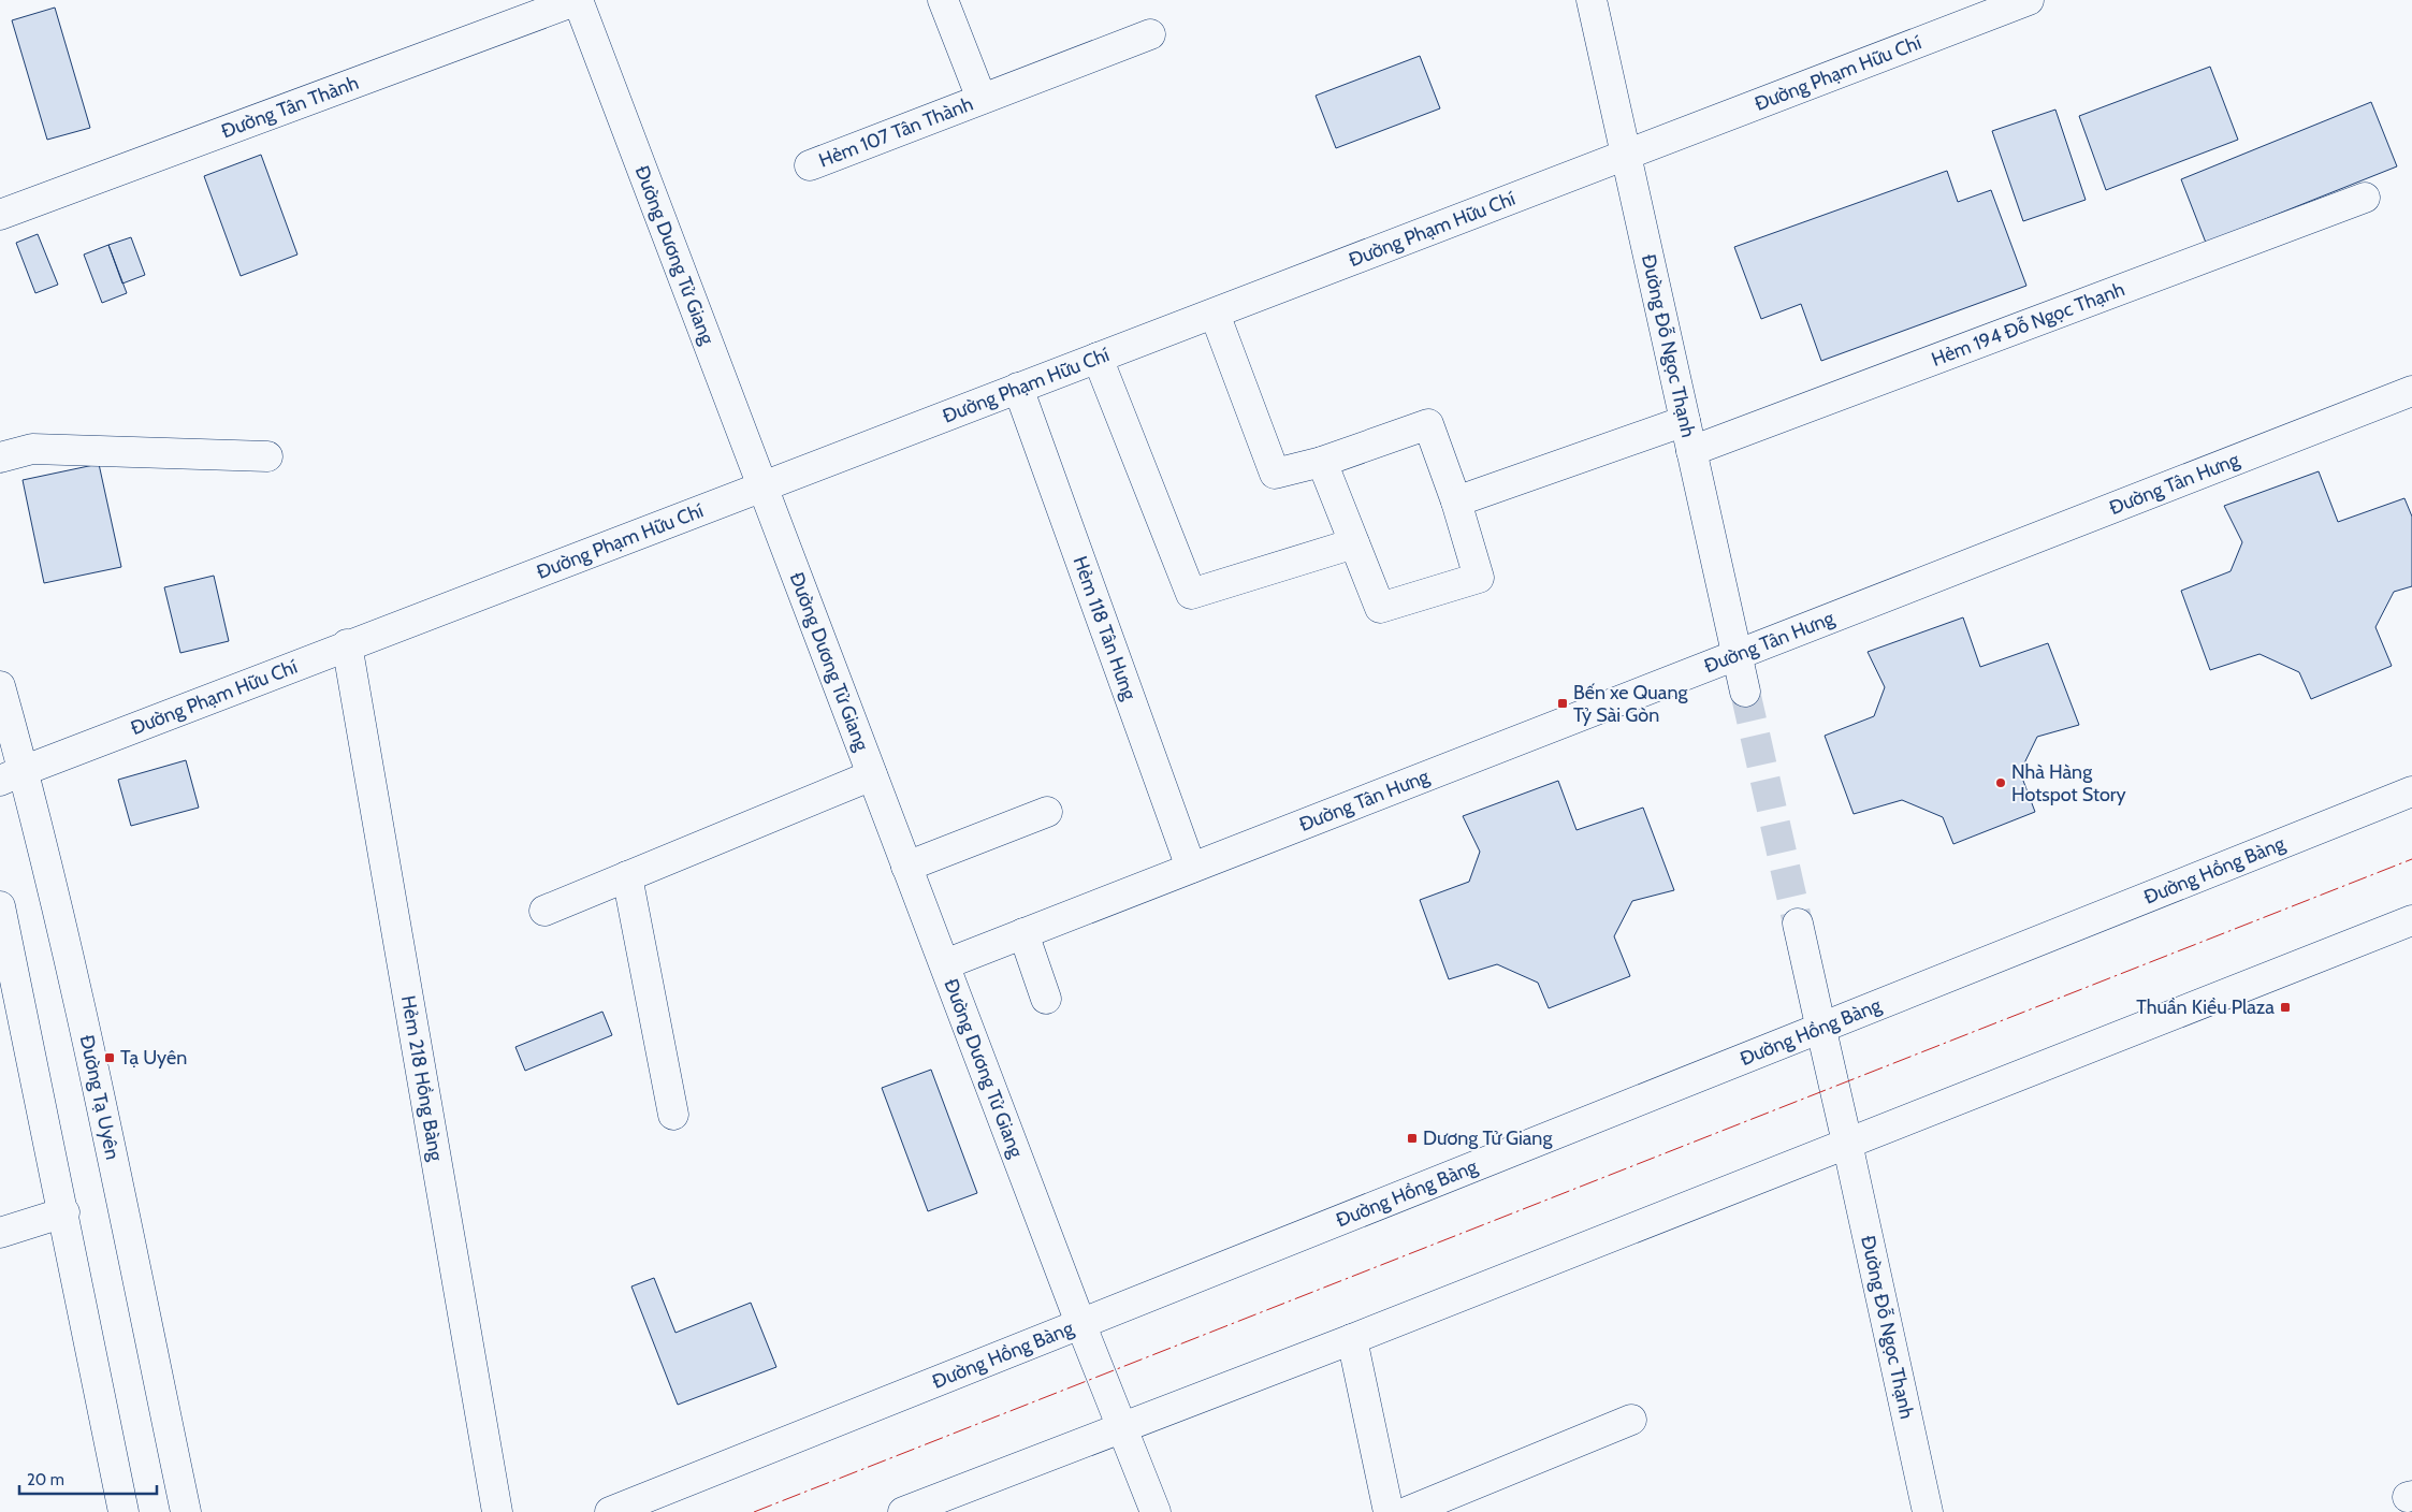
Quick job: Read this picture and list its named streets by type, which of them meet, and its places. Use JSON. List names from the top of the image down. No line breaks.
{"streets":{"street":["Đường Phạm Hữu Chí","Đường Tân Thành","Hẻm 107 Tân Thành","Đường Dương Tử Giang","Hẻm 194 Đỗ Ngọc Thạnh","Đường Đỗ Ngọc Thạnh","Đường Tân Hưng","Hẻm 118 Tân Hưng","Đường Hồng Bàng","Hẻm 218 Hồng Bàng","Đường Tạ Uyên"]},"crossings":[["Đường Phạm Hữu Chí","Đường Dương Tử Giang"],["Đường Phạm Hữu Chí","Đường Đỗ Ngọc Thạnh"],["Đường Phạm Hữu Chí","Hẻm 118 Tân Hưng"],["Đường Phạm Hữu Chí","Hẻm 218 Hồng Bàng"],["Đường Phạm Hữu Chí","Đường Tạ Uyên"],["Đường Tân Thành","Đường Dương Tử Giang"],["Đường Dương Tử Giang","Đường Tân Hưng"],["Đường Dương Tử Giang","Đường Hồng Bàng"],["Hẻm 194 Đỗ Ngọc Thạnh","Đường Đỗ Ngọc Thạnh"],["Đường Đỗ Ngọc Thạnh","Đường Tân Hưng"],["Đường Đỗ Ngọc Thạnh","Đường Hồng Bàng"],["Đường Tân Hưng","Hẻm 118 Tân Hưng"]],"places":{"transit":["Bến xe Quang Tỷ Sài Gòn","Thuần Kiều Plaza","Tạ Uyên","Dương Tử Giang"],"other":["Nhà Hàng Hotspot Story"]},"scale_bar":"20 m"}
